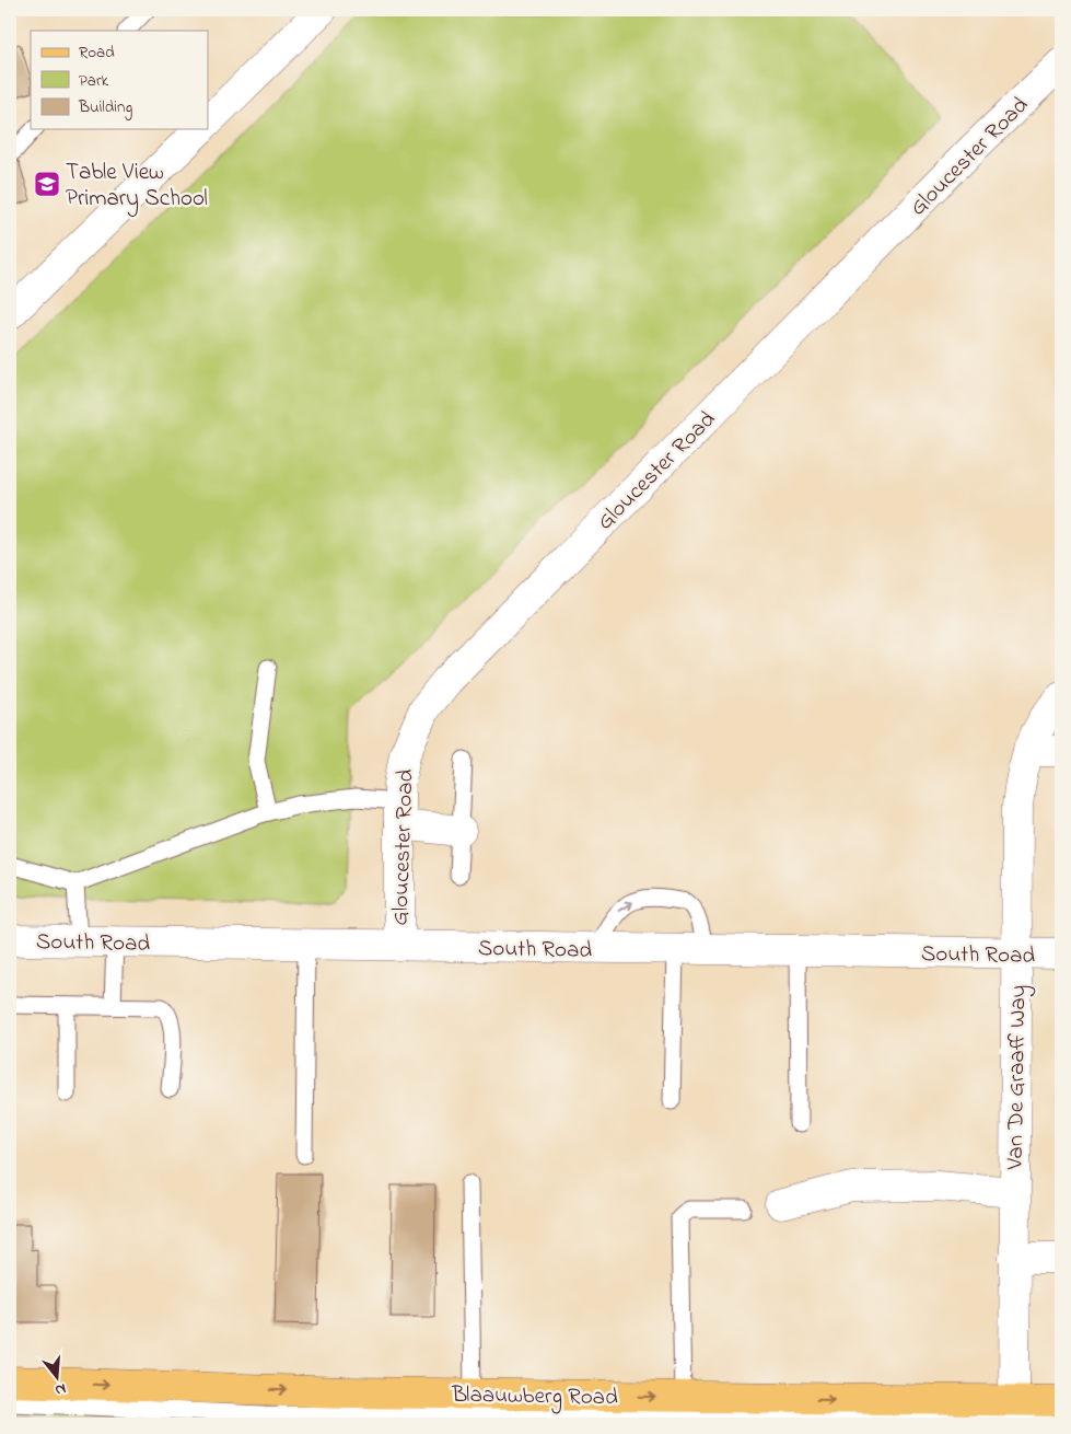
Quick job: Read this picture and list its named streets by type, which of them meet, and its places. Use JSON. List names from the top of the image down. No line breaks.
{"streets":{"main road":["Blaauwberg Road"],"street":["Gloucester Road","South Road","Van De Graaff Way"]},"crossings":[["Gloucester Road","South Road"],["South Road","Van De Graaff Way"],["Van De Graaff Way","Blaauwberg Road"]],"one_way":["Blaauwberg Road"],"places":{"school or university":["Table View Primary School"]},"legend":["Road","Park","Building"],"north":"bottom"}
